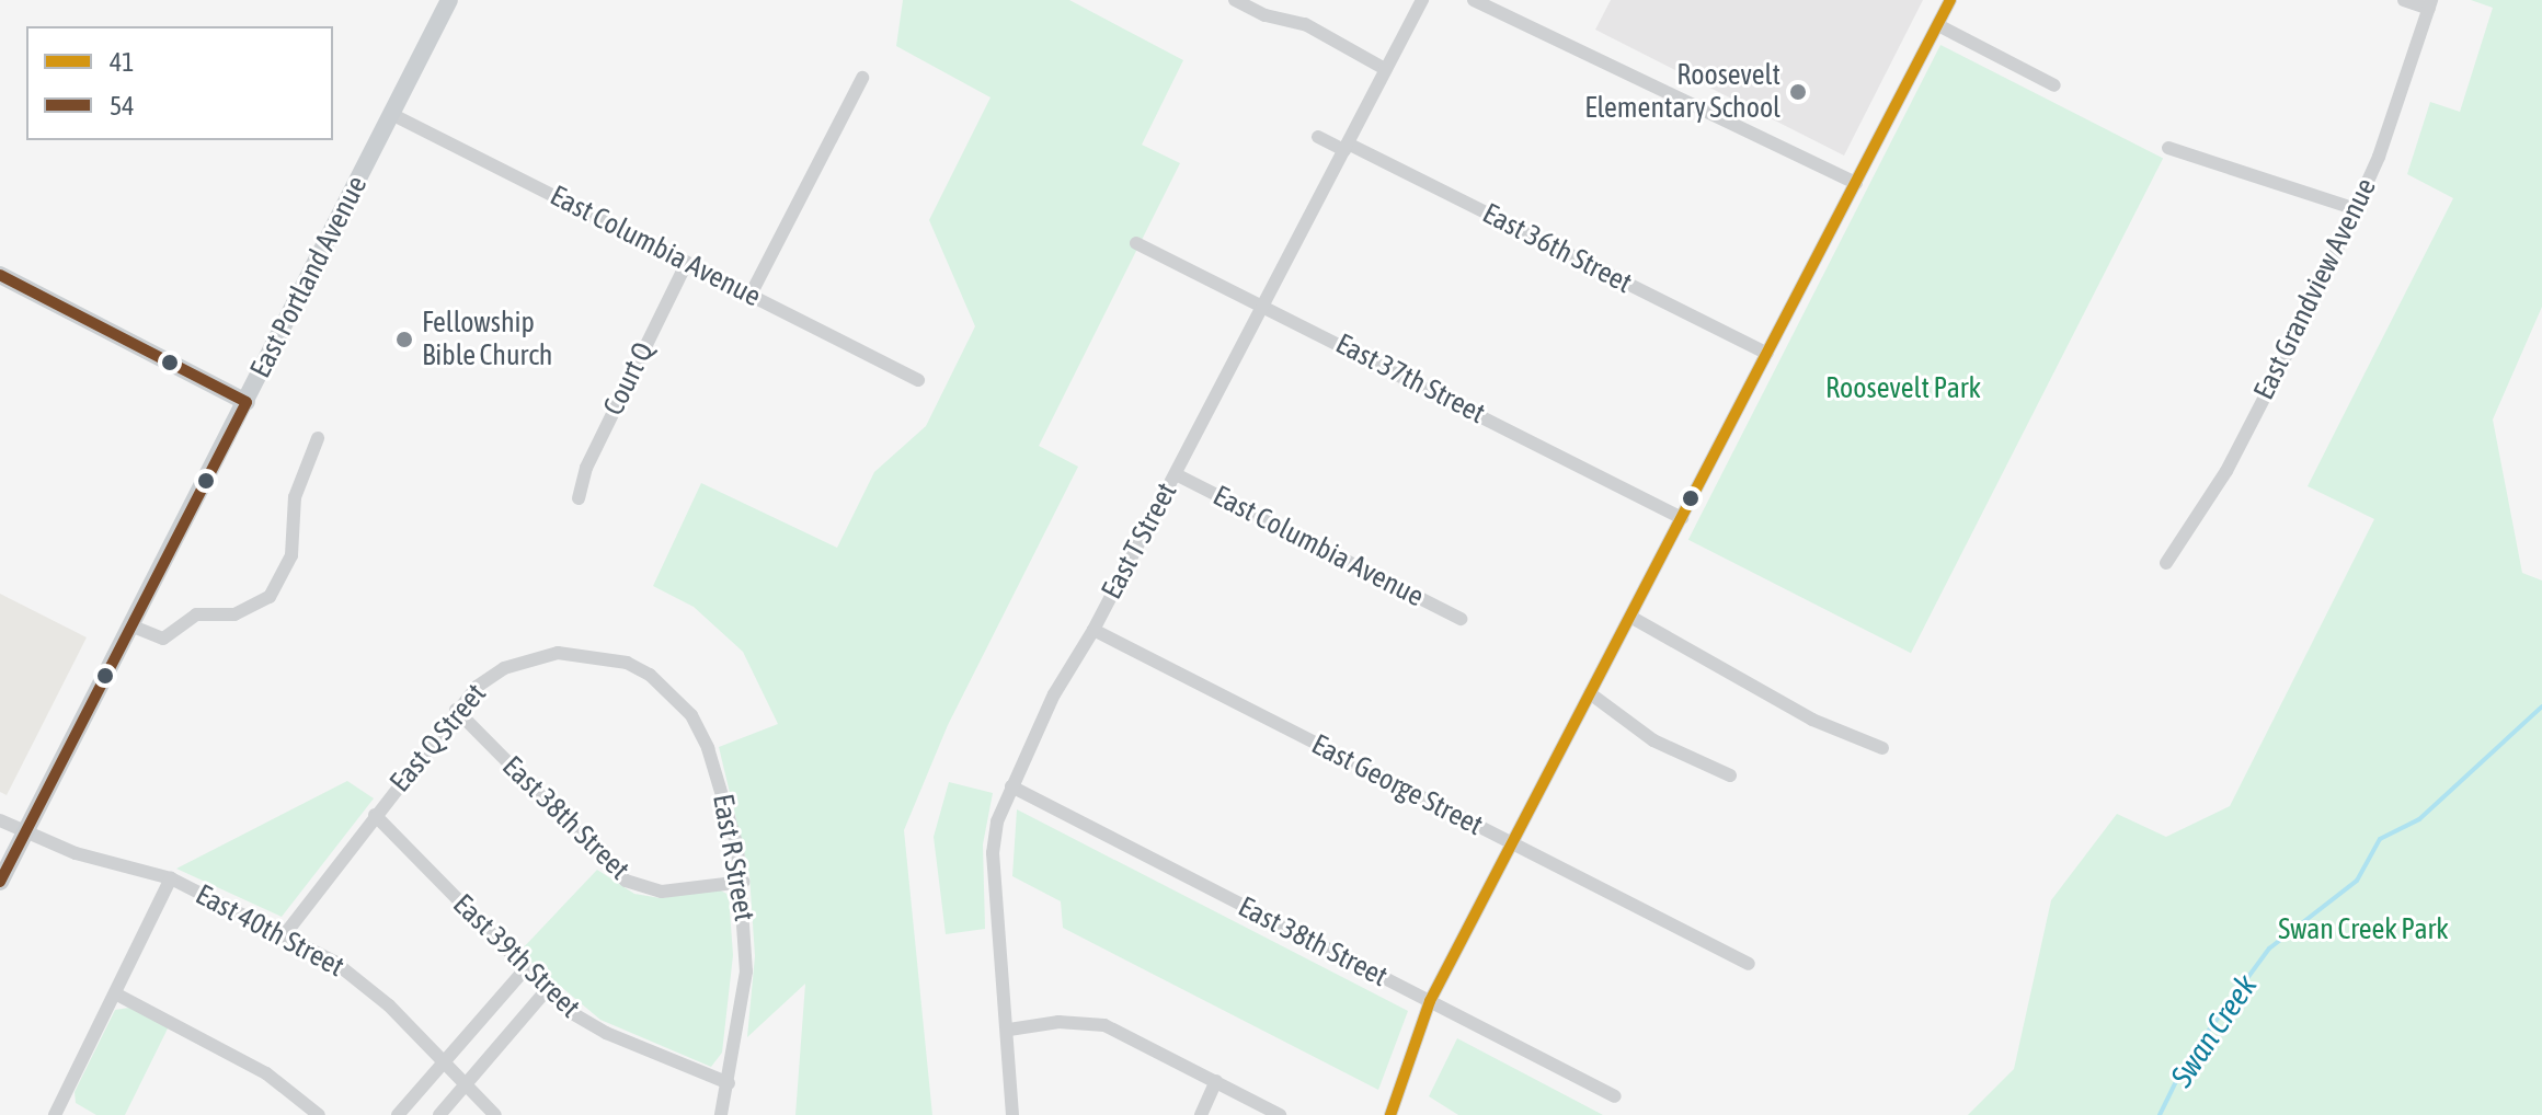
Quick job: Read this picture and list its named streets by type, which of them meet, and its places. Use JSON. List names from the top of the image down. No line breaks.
{"streets":{"main road":["East Portland Avenue"],"street":["East Columbia Avenue","East 36th Street","East Grandview Avenue","Court Q","East 37th Street","East T Street","East Q Street","East George Street","East 38th Street","East R Street","East 40th Street","East 39th Street"]},"crossings":[["East Columbia Avenue","East Portland Avenue"],["East Columbia Avenue","Court Q"],["East Columbia Avenue","East T Street"],["East 36th Street","East T Street"],["East Portland Avenue","East 40th Street"],["East 37th Street","East T Street"],["East T Street","East George Street"],["East T Street","East 38th Street"],["East Q Street","East 38th Street"],["East Q Street","East R Street"],["East Q Street","East 40th Street"],["East Q Street","East 39th Street"],["East 38th Street","East R Street"],["East R Street","East 39th Street"]],"water":["Swan Creek"],"parks":["Roosevelt Park","Swan Creek Park"],"places":["Roosevelt Elementary School","Fellowship Bible Church"],"lines":["transit line 41","transit line 54"],"legend":["41","54"]}
